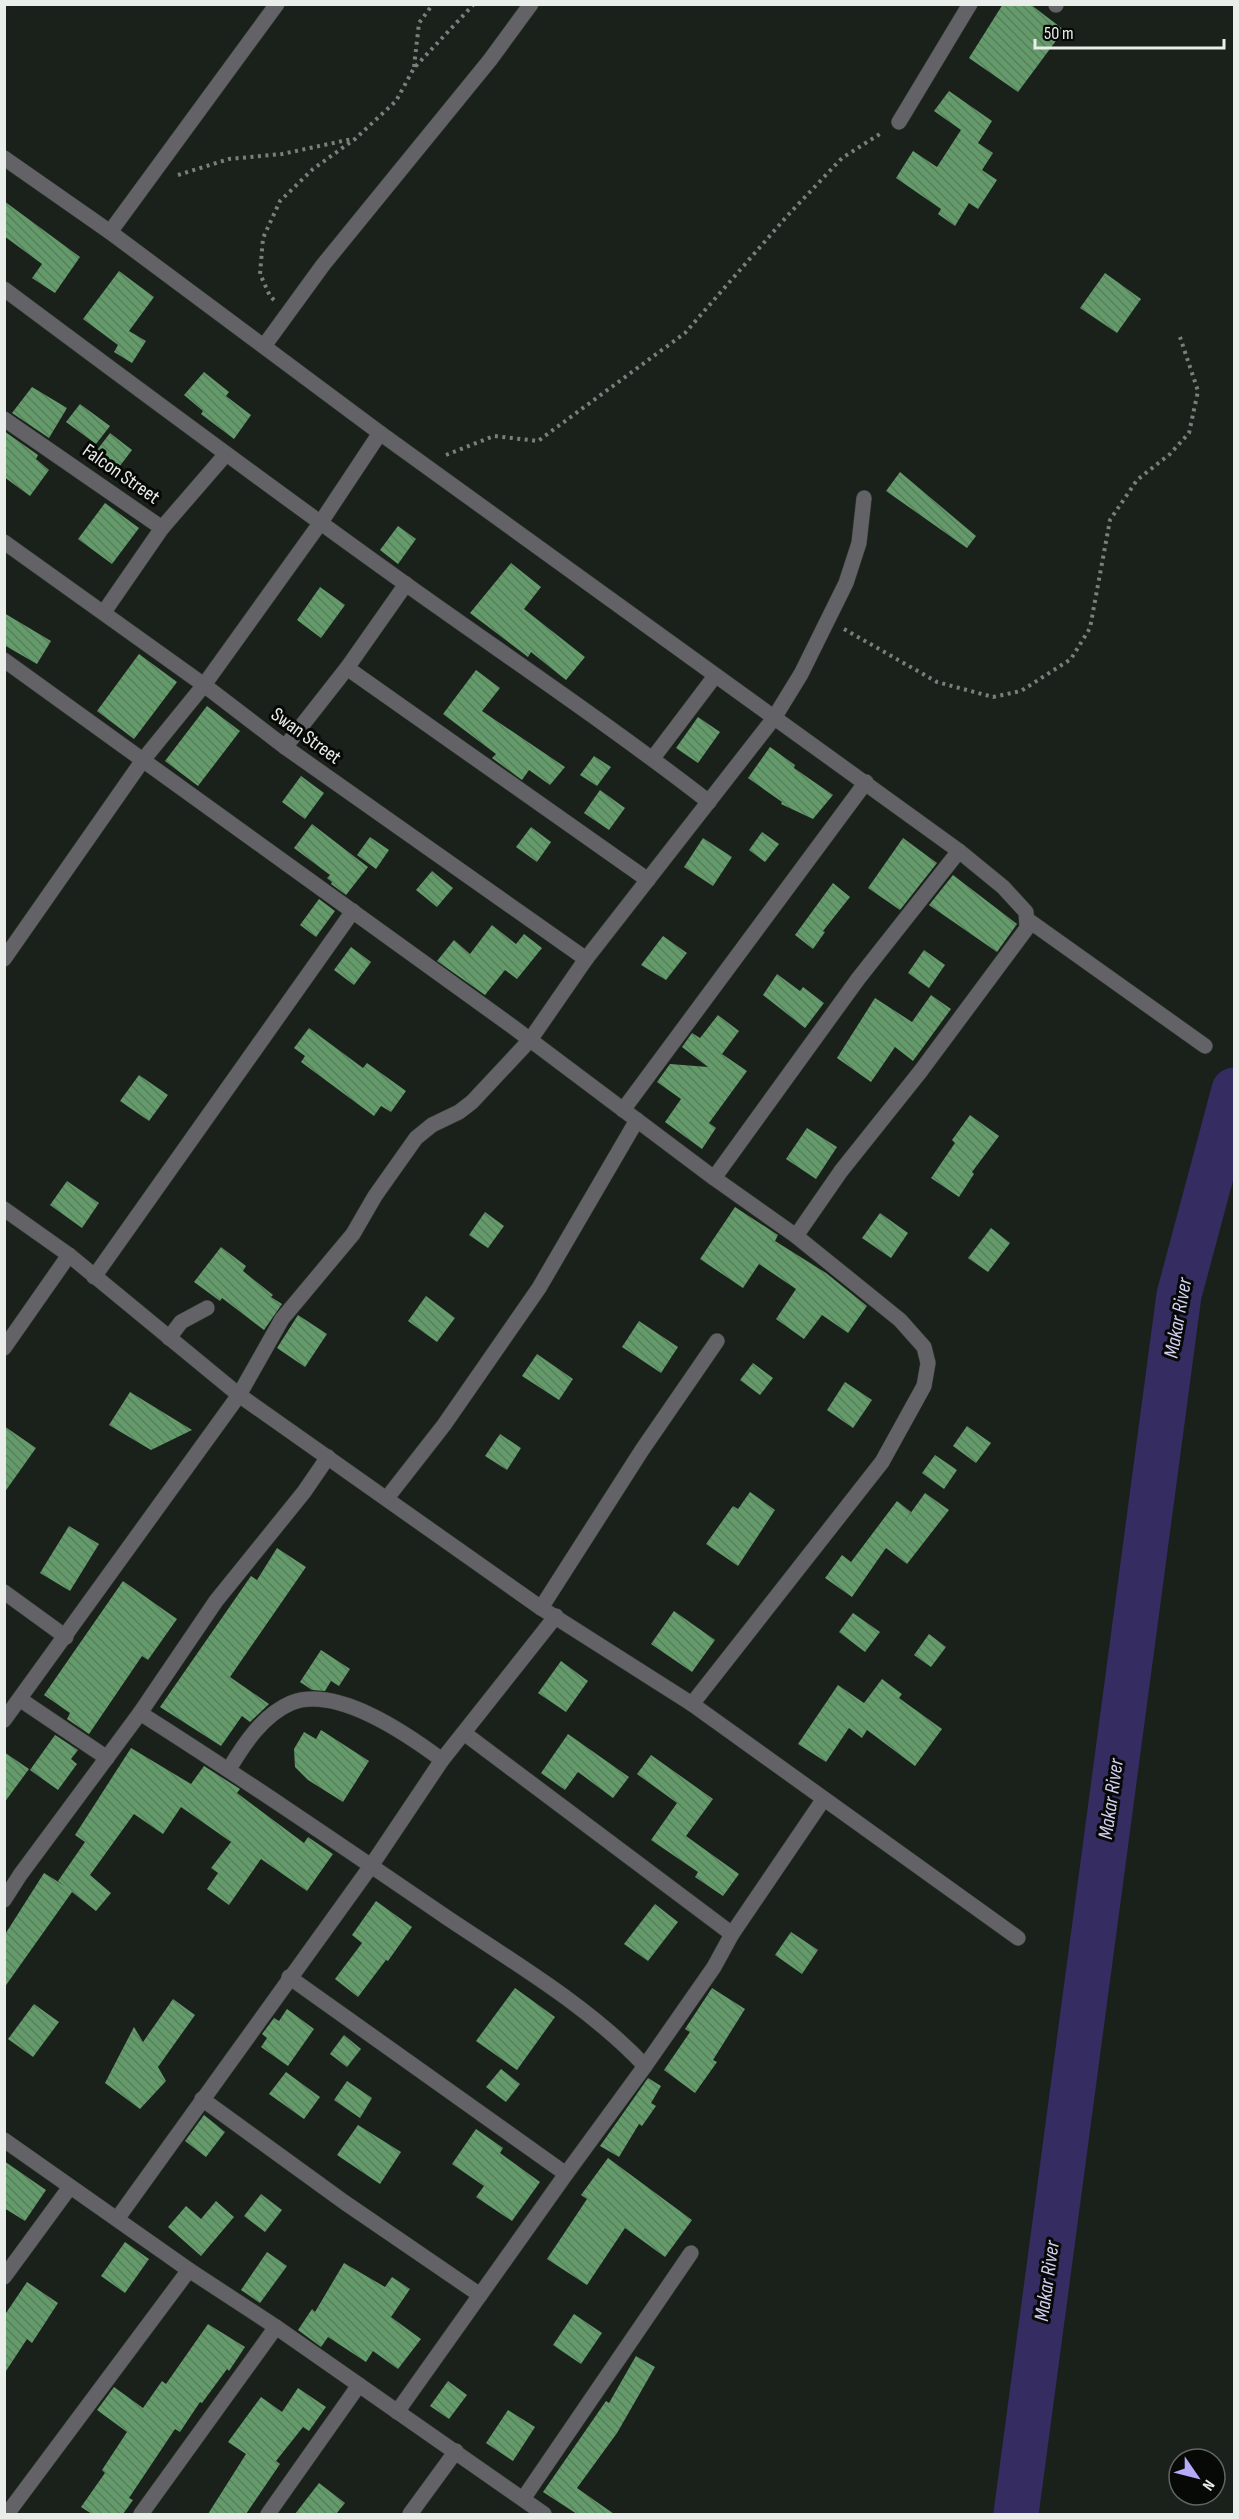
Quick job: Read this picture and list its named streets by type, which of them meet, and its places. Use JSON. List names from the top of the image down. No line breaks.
{"streets":{"street":["Falcon Street","Swan Street"]},"water":["Makar River"],"scale_bar":"50 m","north":"bottom right"}
